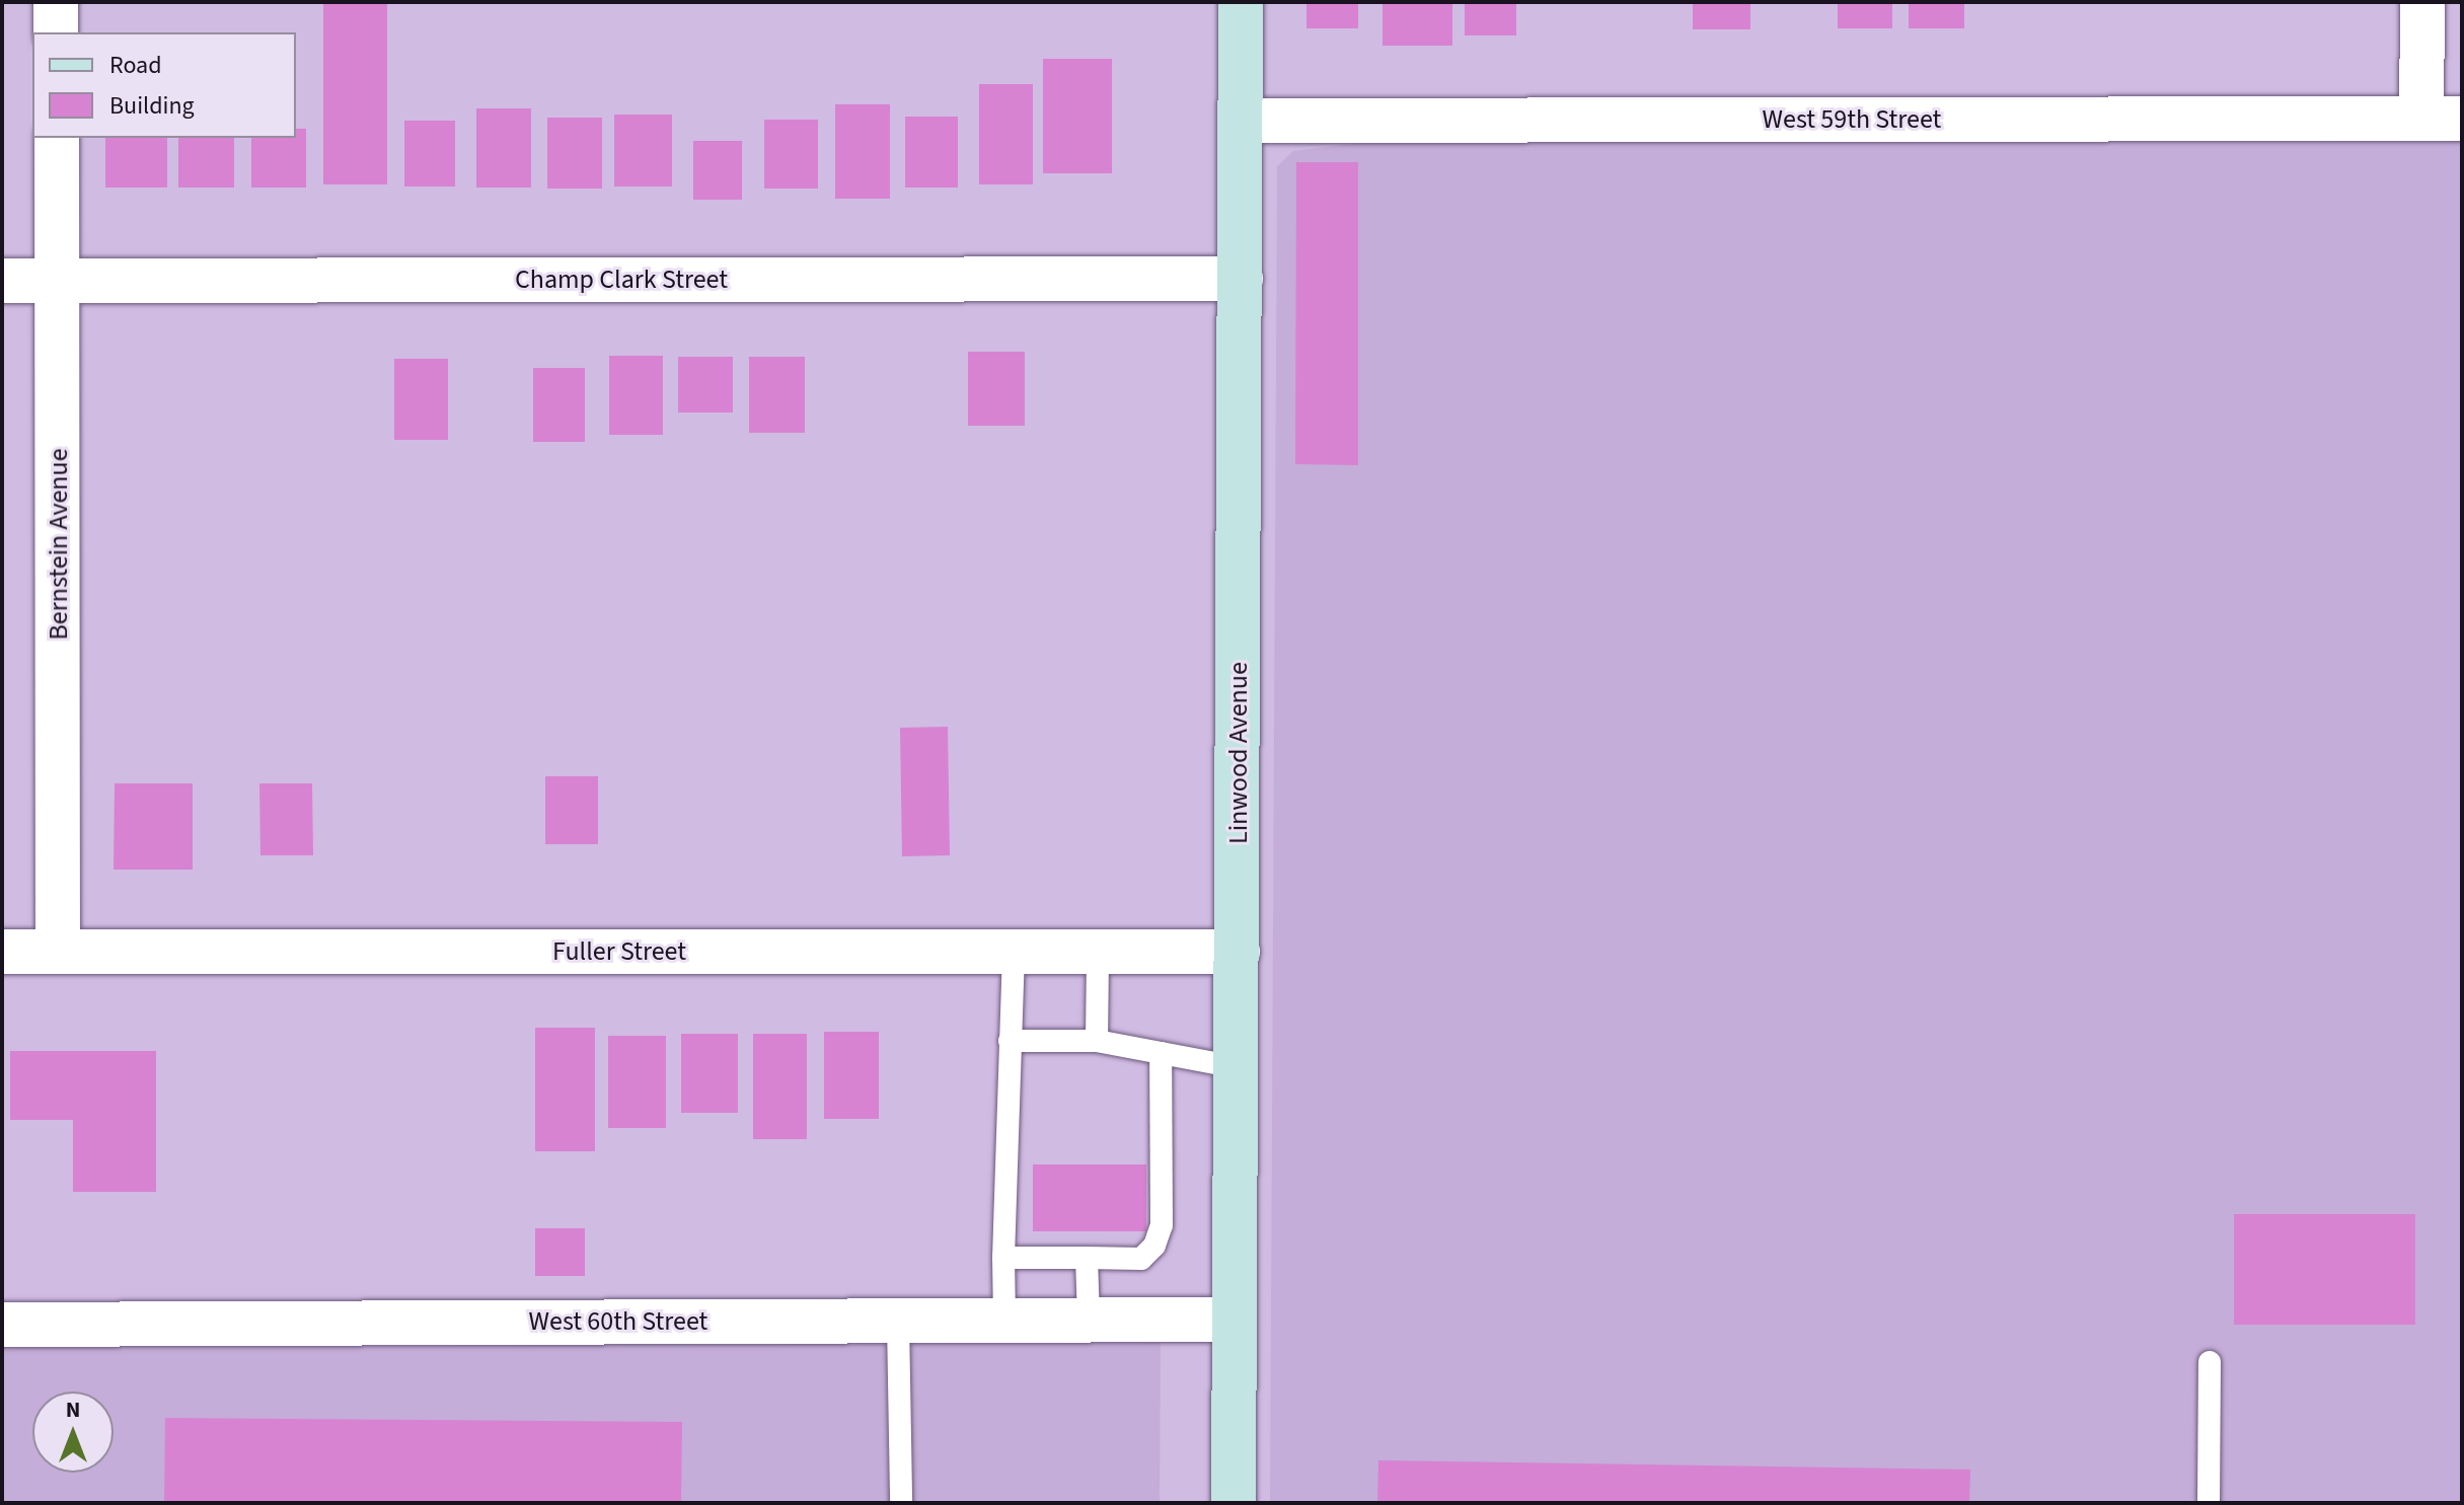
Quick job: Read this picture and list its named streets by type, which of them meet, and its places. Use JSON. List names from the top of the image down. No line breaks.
{"streets":{"main road":["Linwood Avenue"],"street":["West 59th Street","Champ Clark Street","Bernstein Avenue","Fuller Street","West 60th Street"]},"crossings":[["West 59th Street","Linwood Avenue"],["Champ Clark Street","Bernstein Avenue"],["Champ Clark Street","Linwood Avenue"],["Bernstein Avenue","Fuller Street"],["Linwood Avenue","Fuller Street"],["Linwood Avenue","West 60th Street"]],"legend":["Road","Building"],"north":"top"}
